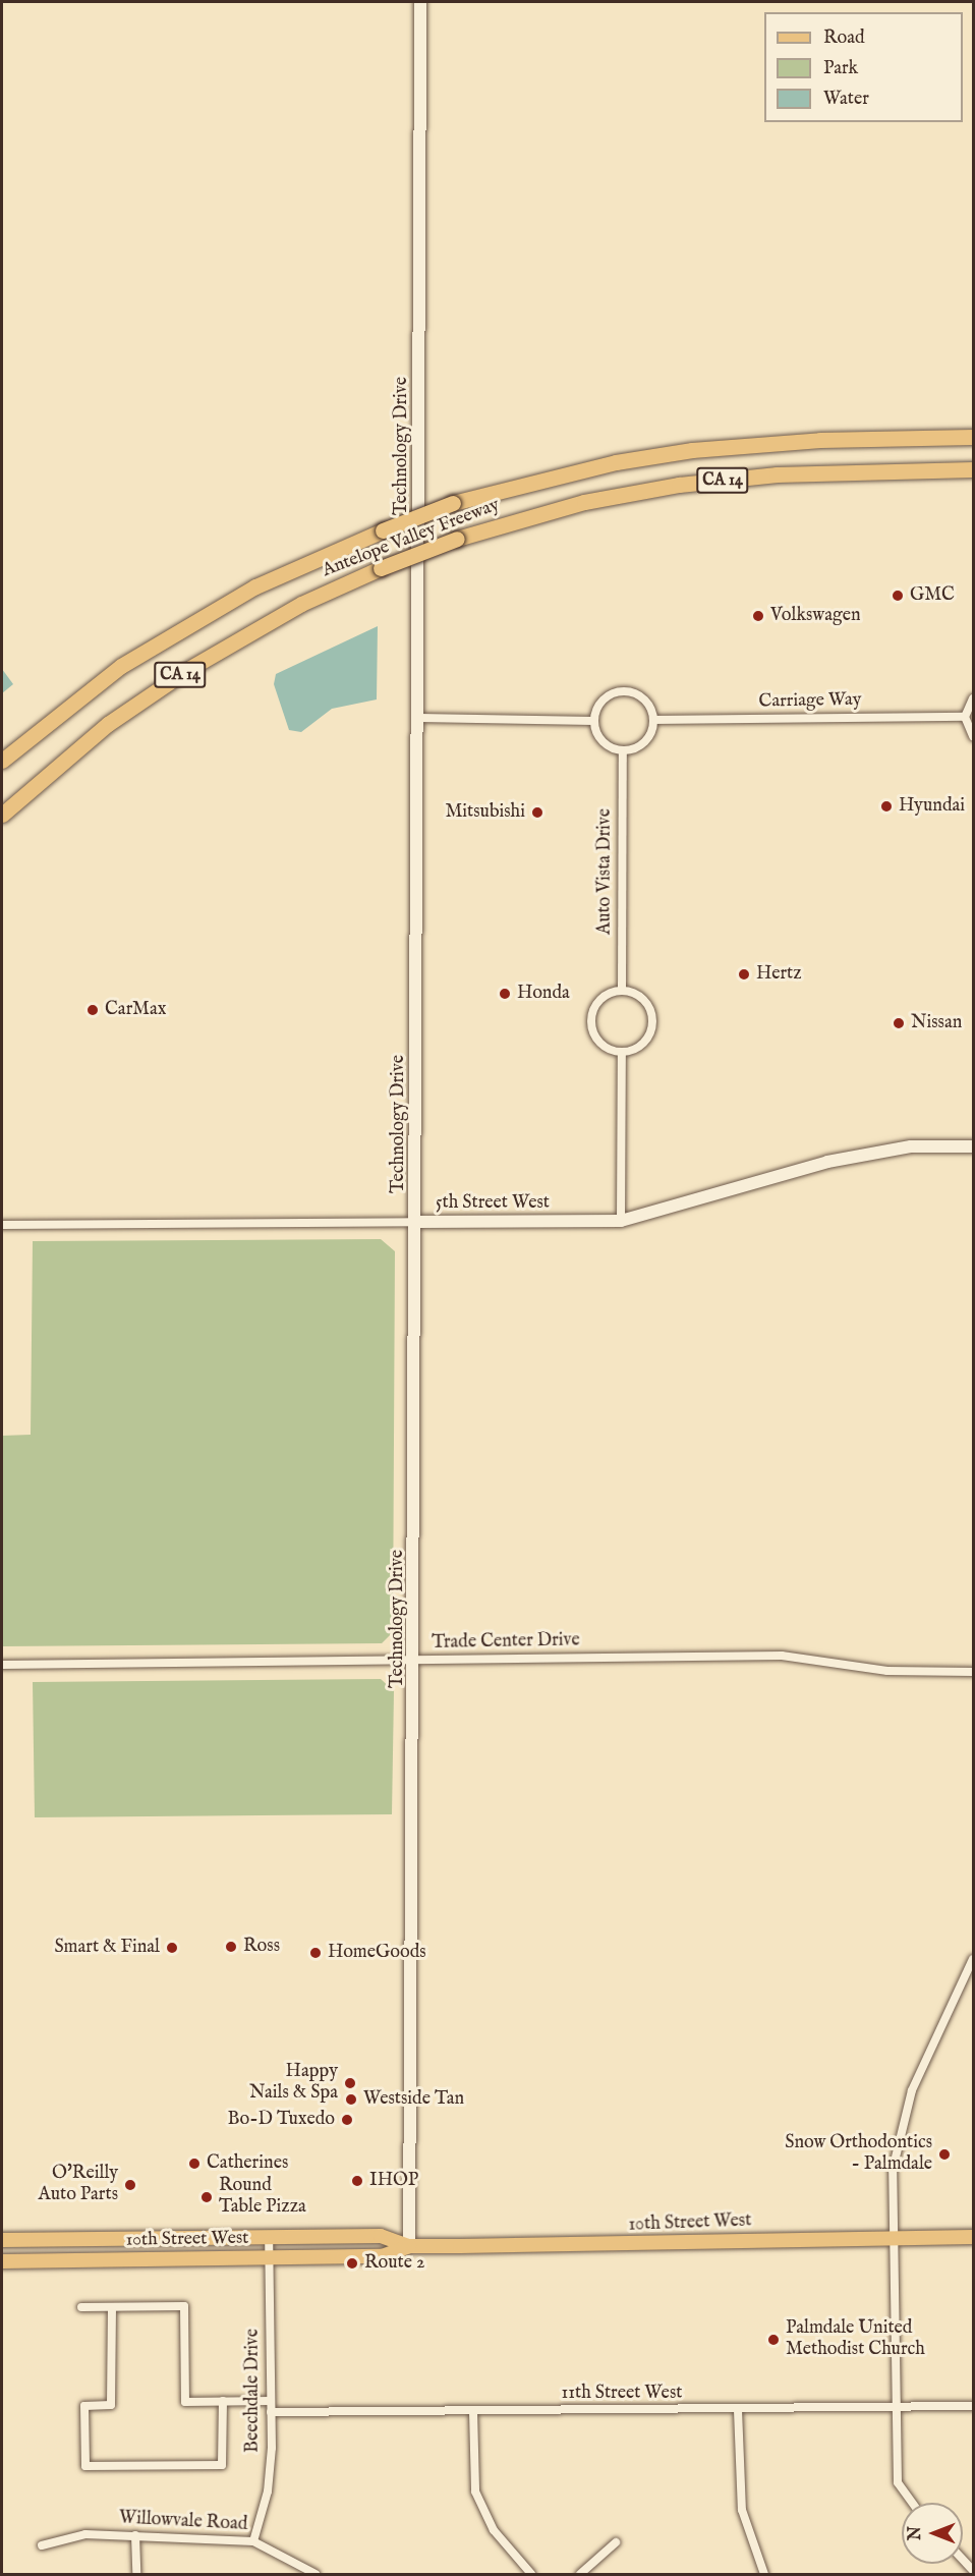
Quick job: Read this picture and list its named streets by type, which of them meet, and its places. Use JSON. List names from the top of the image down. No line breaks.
{"streets":{"highway":["CA 14","Antelope Valley Freeway"],"main road":["Technology Drive","5th Street West","10th Street West"],"street":["Carriage Way","Auto Vista Drive","Trade Center Drive","Beechdale Drive","11th Street West","Willowvale Road"]},"crossings":[["Technology Drive","5th Street West"],["Technology Drive","Trade Center Drive"],["Technology Drive","10th Street West"],["Carriage Way","Auto Vista Drive"],["10th Street West","Beechdale Drive"],["Beechdale Drive","11th Street West"],["Beechdale Drive","Willowvale Road"]],"places":["GMC","Volkswagen","Hyundai","Mitsubishi","Hertz","Honda","CarMax","Nissan","Ross","Smart & Final","HomeGoods","Happy Nails & Spa","Westside Tan","Bo-D Tuxedo","Snow Orthodontics - Palmdale","Catherines","IHOP","O'Reilly Auto Parts","Round Table Pizza","Route 2","Palmdale United Methodist Church"],"legend":["Road","Park","Water"],"north":"left"}
